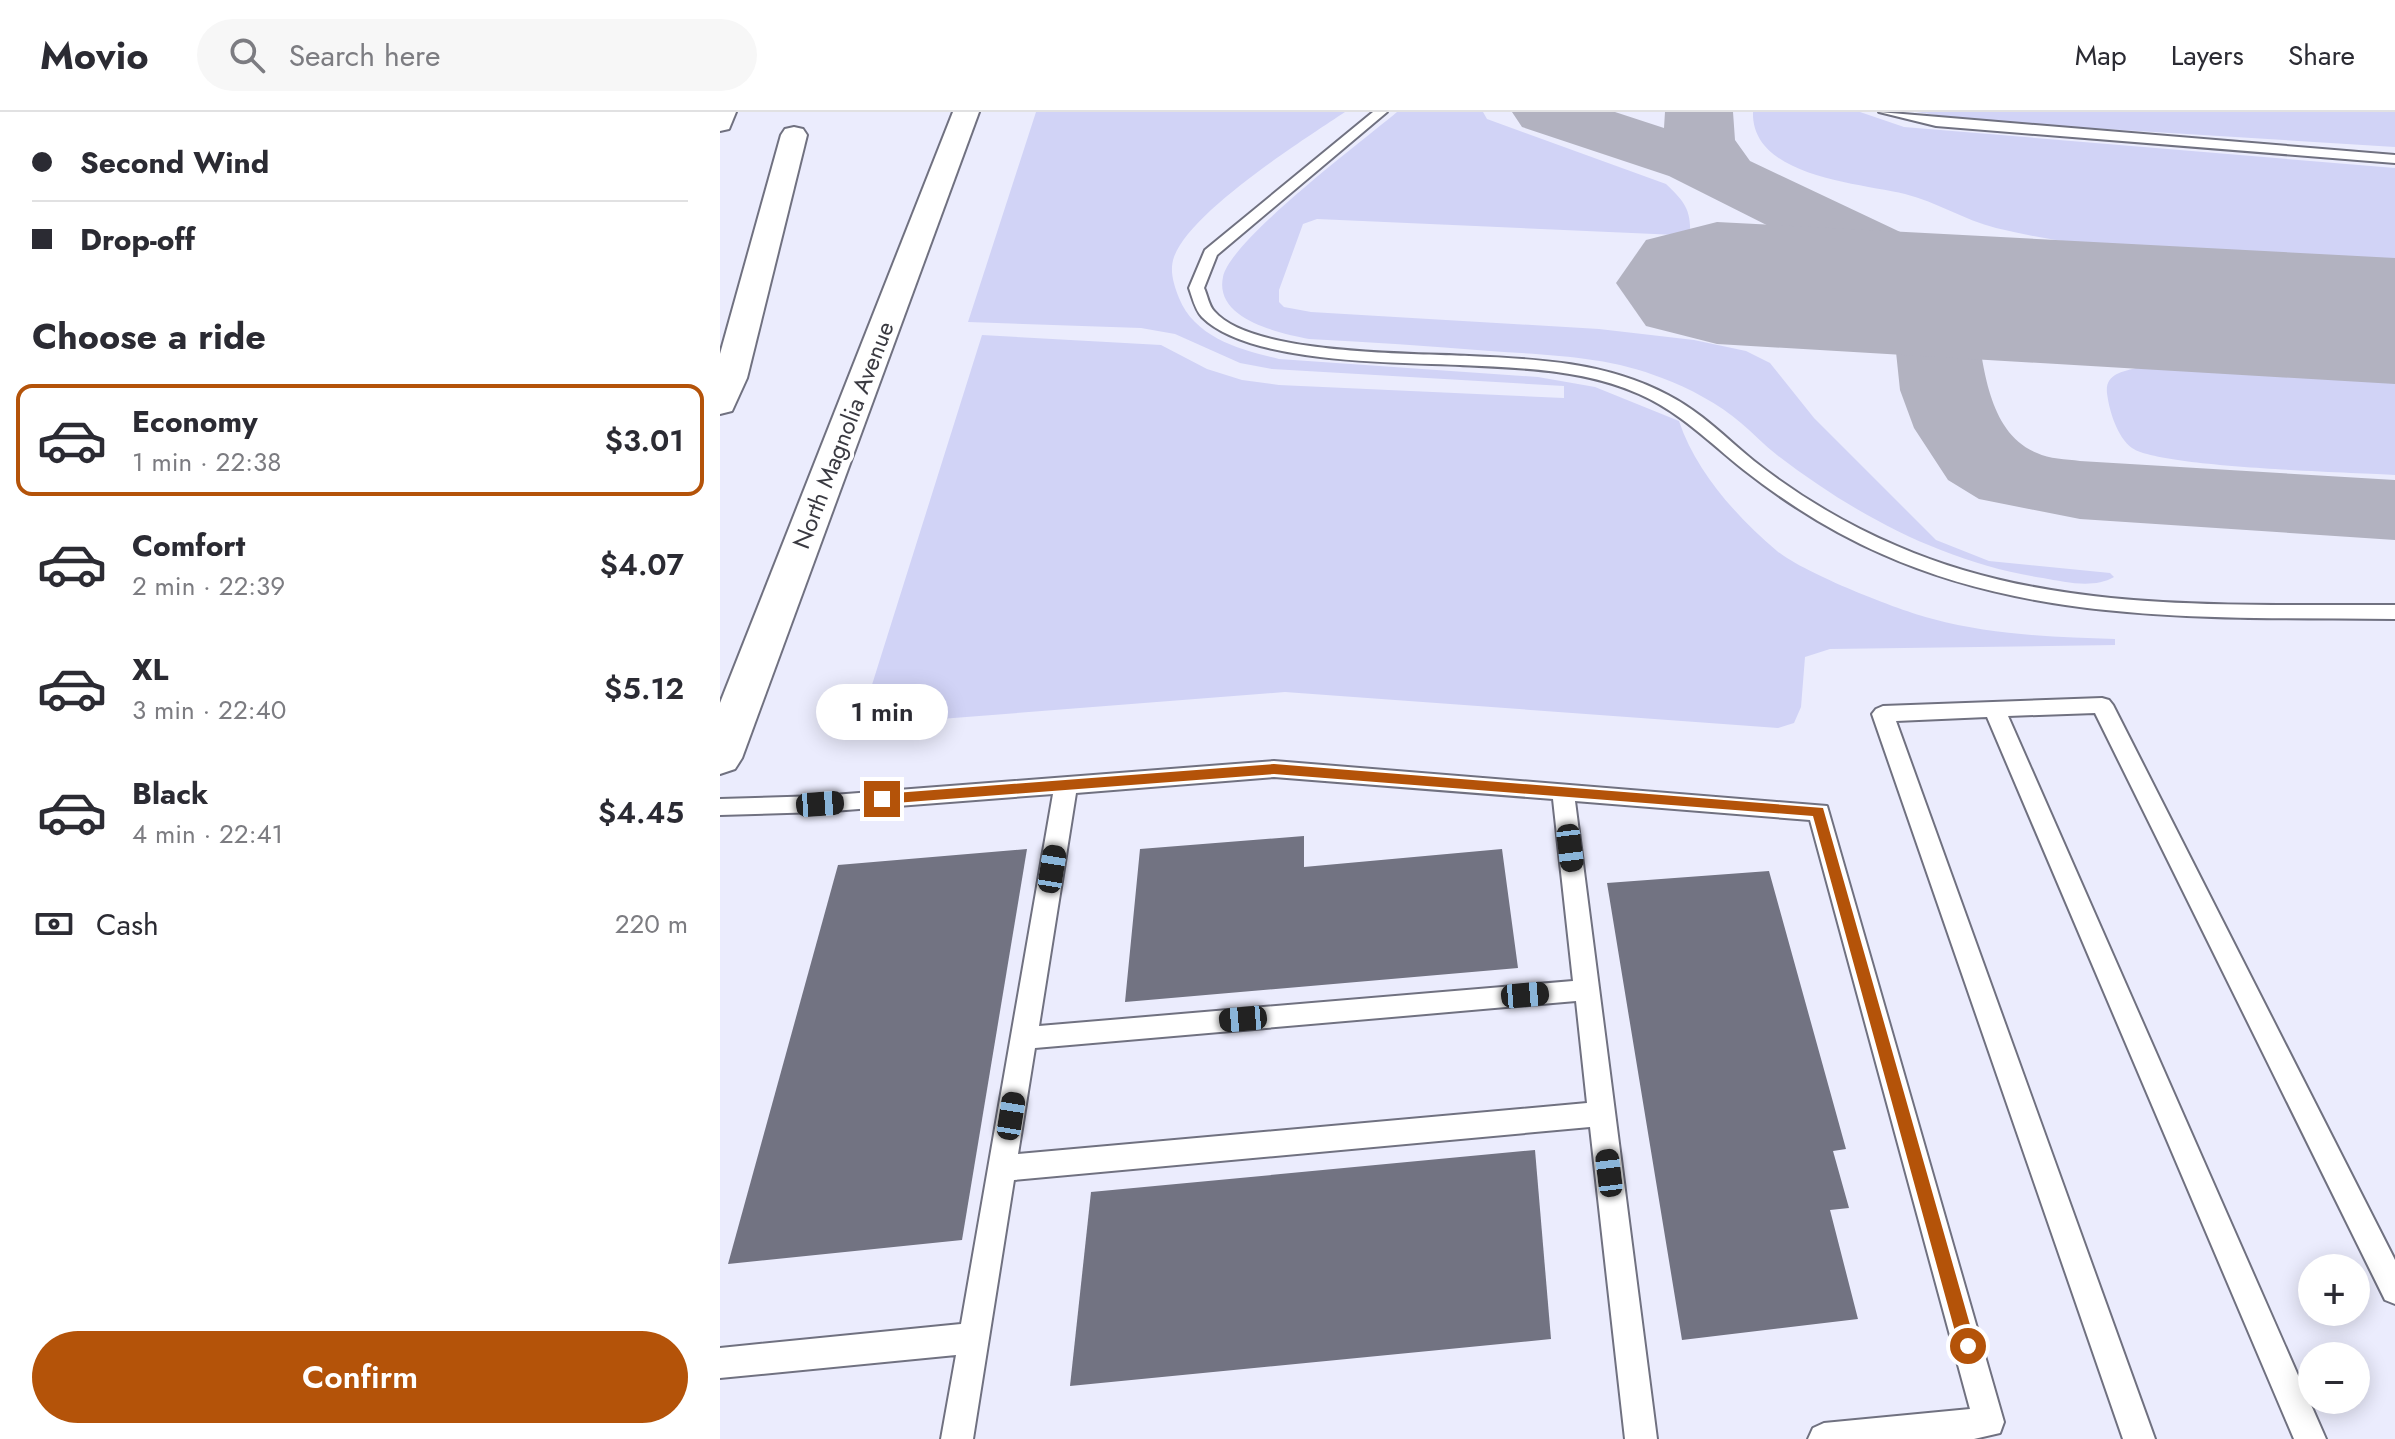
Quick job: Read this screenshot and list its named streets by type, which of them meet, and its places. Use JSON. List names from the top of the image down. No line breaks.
{"streets":{"main road":["North Magnolia Avenue"]},"page":{"header":"Movio","search":"Search here","nav":["Map","Layers","Share"],"banner":["Second Wind","Drop-off"],"heading":"Choose a ride","list":[{"name":"Economy","note":"1 min · 22:38","value":"$3.01"},{"name":"Comfort","note":"2 min · 22:39","value":"$4.07"},{"name":"XL","note":"3 min · 22:40","value":"$5.12"},{"name":"Black","note":"4 min · 22:41","value":"$4.45"}],"bubble":"1 min","pay":["Cash","220 m"],"map_buttons":["+","−"],"buttons":"Confirm"}}
